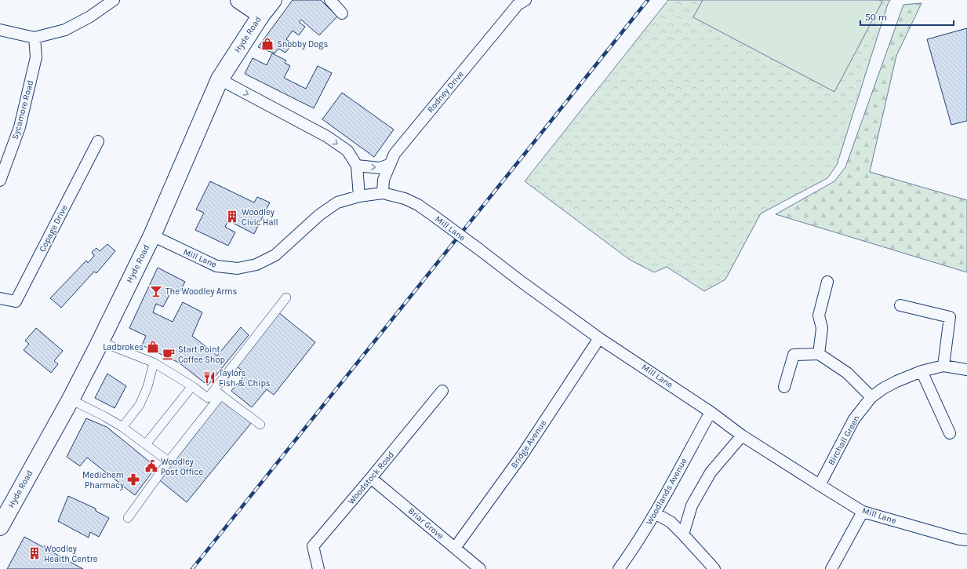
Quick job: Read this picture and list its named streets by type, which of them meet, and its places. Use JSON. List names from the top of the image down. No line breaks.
{"streets":{"main road":["Hyde Road"],"street":["Rodney Drive","Sycamore Road","Copage Drive","Mill Lane","Birchall Green","Bridge Avenue","Woodstock Road","Woodlands Avenue","Briar Grove"]},"crossings":[["Hyde Road","Mill Lane"],["Rodney Drive","Mill Lane"],["Mill Lane","Birchall Green"],["Mill Lane","Bridge Avenue"],["Mill Lane","Woodlands Avenue"],["Bridge Avenue","Briar Grove"],["Woodstock Road","Briar Grove"]],"places":{"shop":["Snobby Dogs","Ladbrokes"],"building":["Woodley Civic Hall","Woodley Health Centre"],"bar":["The Woodley Arms"],"cafe":["Start Point Coffee Shop"],"restaurant":["Taylors Fish & Chips"],"public building":["Woodley Post Office"],"pharmacy":["Medichem Pharmacy"]},"scale_bar":"50 m"}
